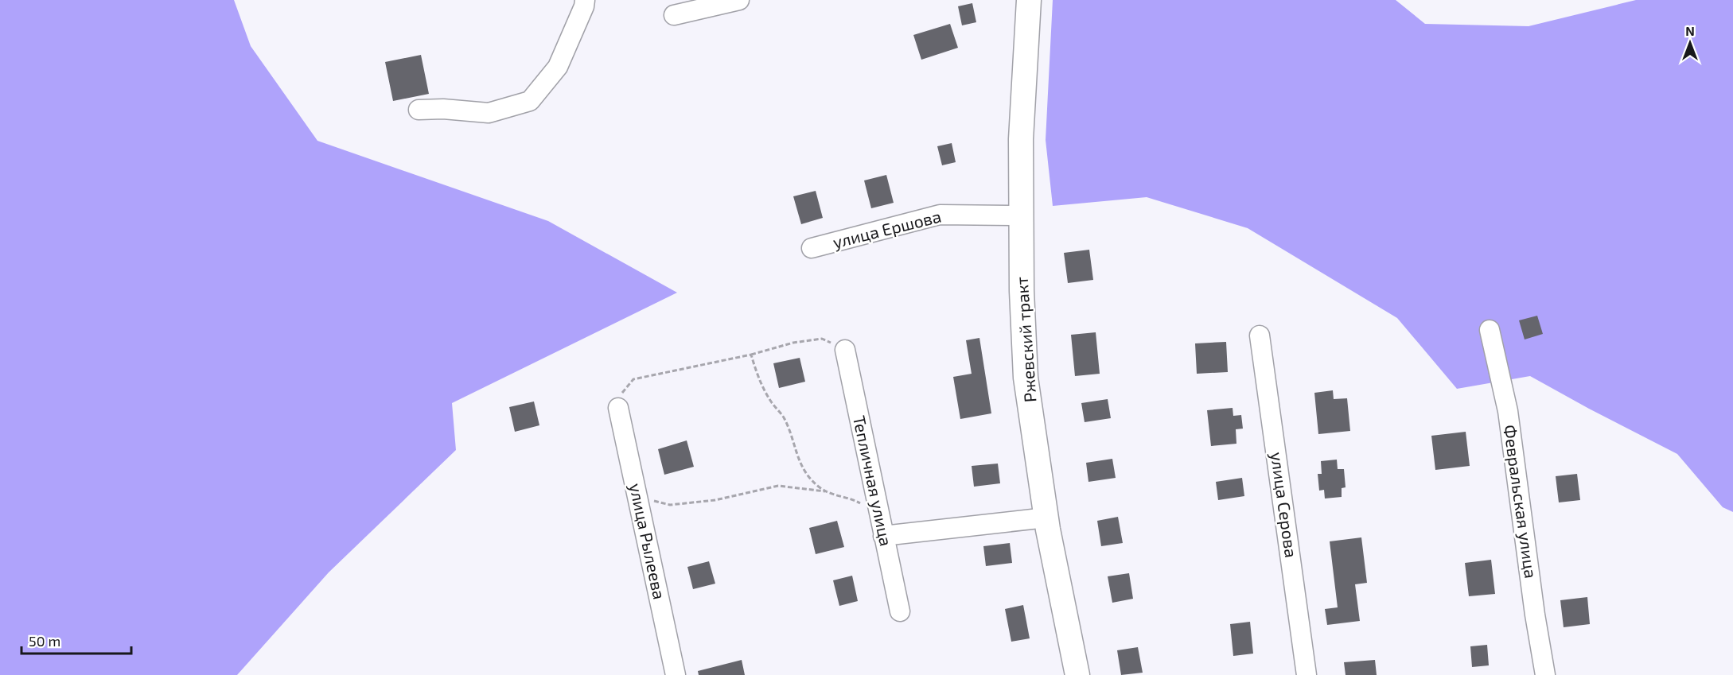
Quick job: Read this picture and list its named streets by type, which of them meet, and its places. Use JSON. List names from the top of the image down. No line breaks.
{"streets":{"main road":["Ржевский тракт"],"street":["улица Ершова","Тепличная улица","Февральская улица","улица Серова","улица Рылеева"]},"crossings":[["улица Ершова","Ржевский тракт"]],"scale_bar":"50 m","north":"top"}
